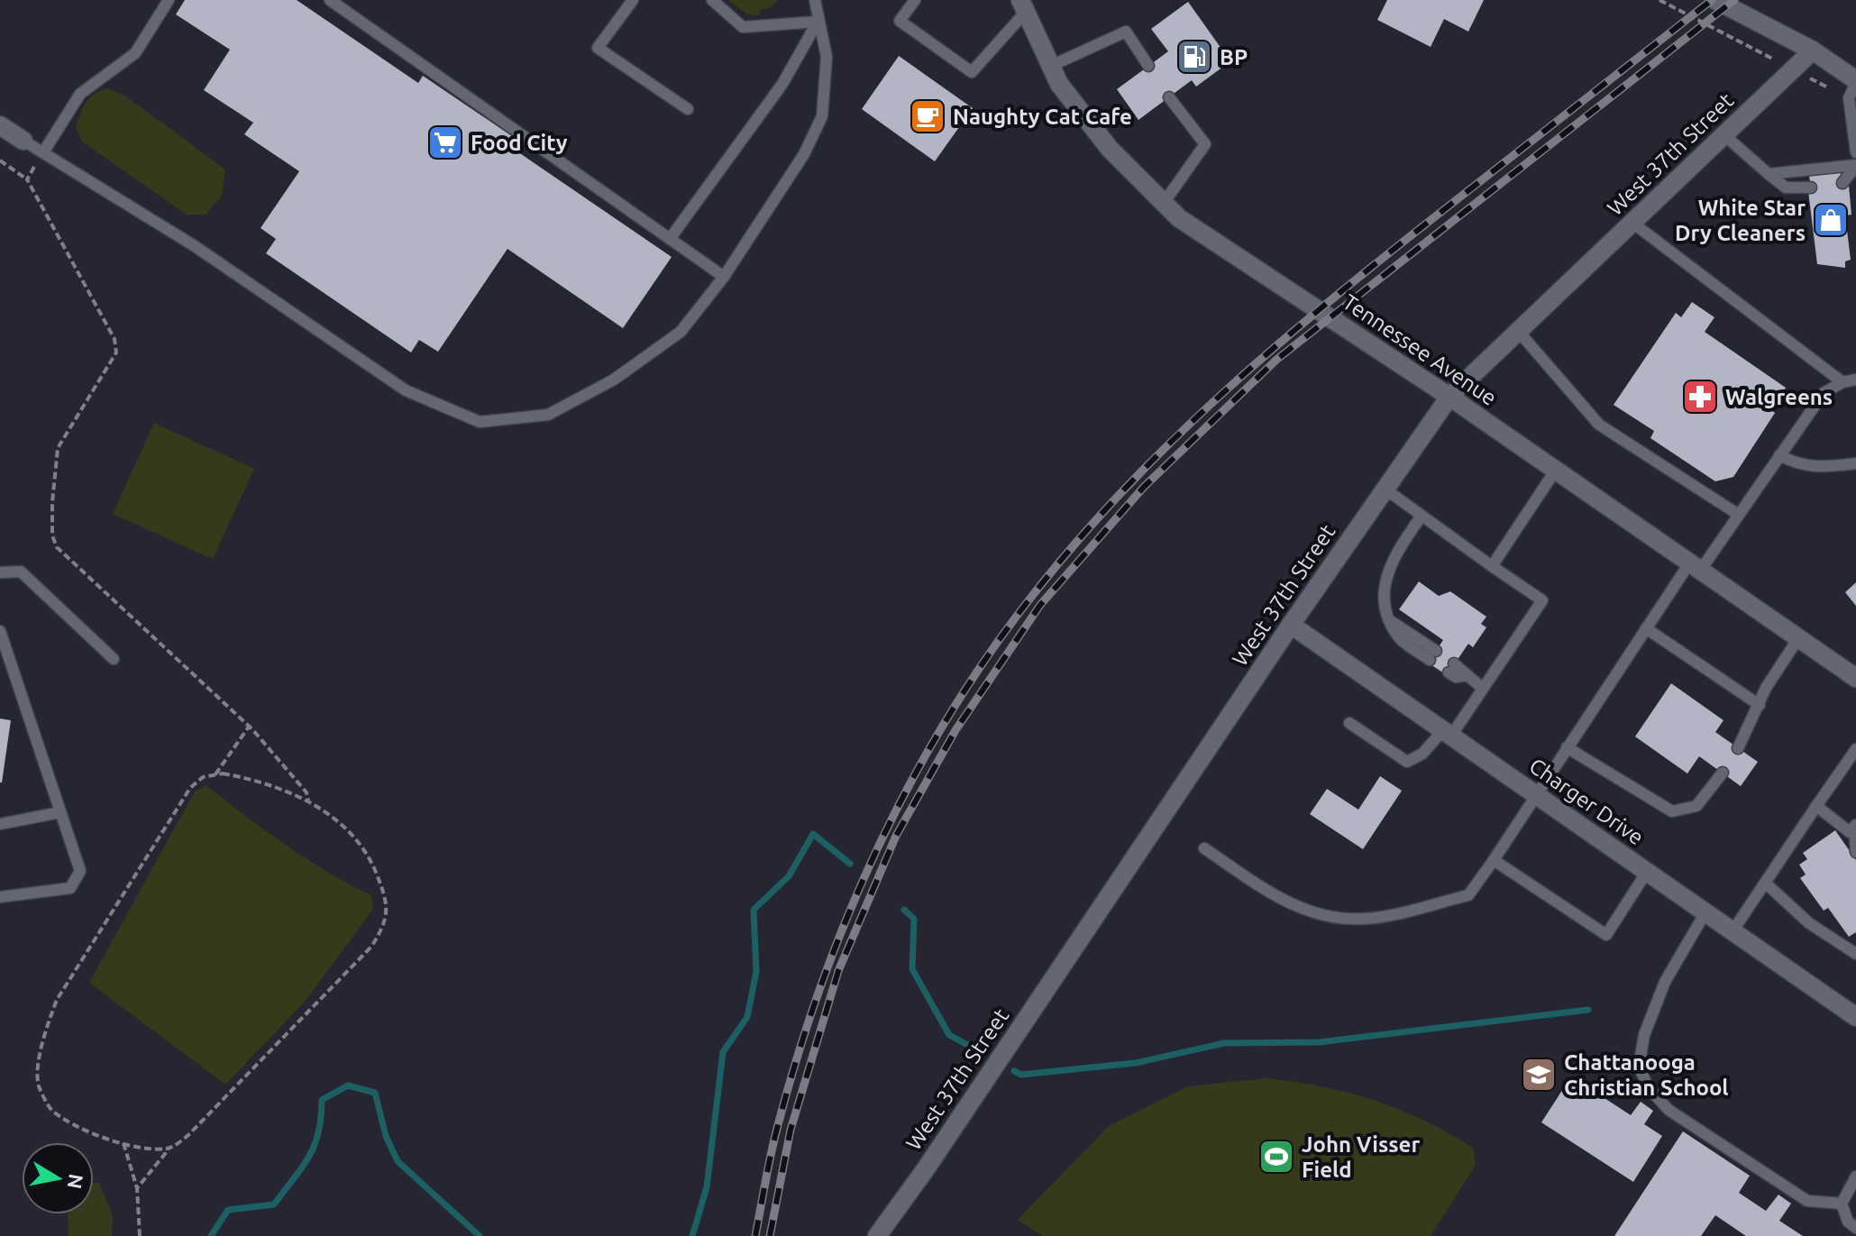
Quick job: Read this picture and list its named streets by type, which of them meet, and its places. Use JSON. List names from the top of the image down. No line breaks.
{"streets":{"street":["West 37th Street","Tennessee Avenue","Charger Drive"]},"crossings":[["West 37th Street","Tennessee Avenue"],["West 37th Street","Charger Drive"]],"places":{"fuel station":["BP"],"cafe":["Naughty Cat Cafe"],"supermarket":["Food City"],"shop":["White Star Dry Cleaners"],"pharmacy":["Walgreens"],"school or university":["Chattanooga Christian School"],"sports":["John Visser Field"]},"north":"right"}
